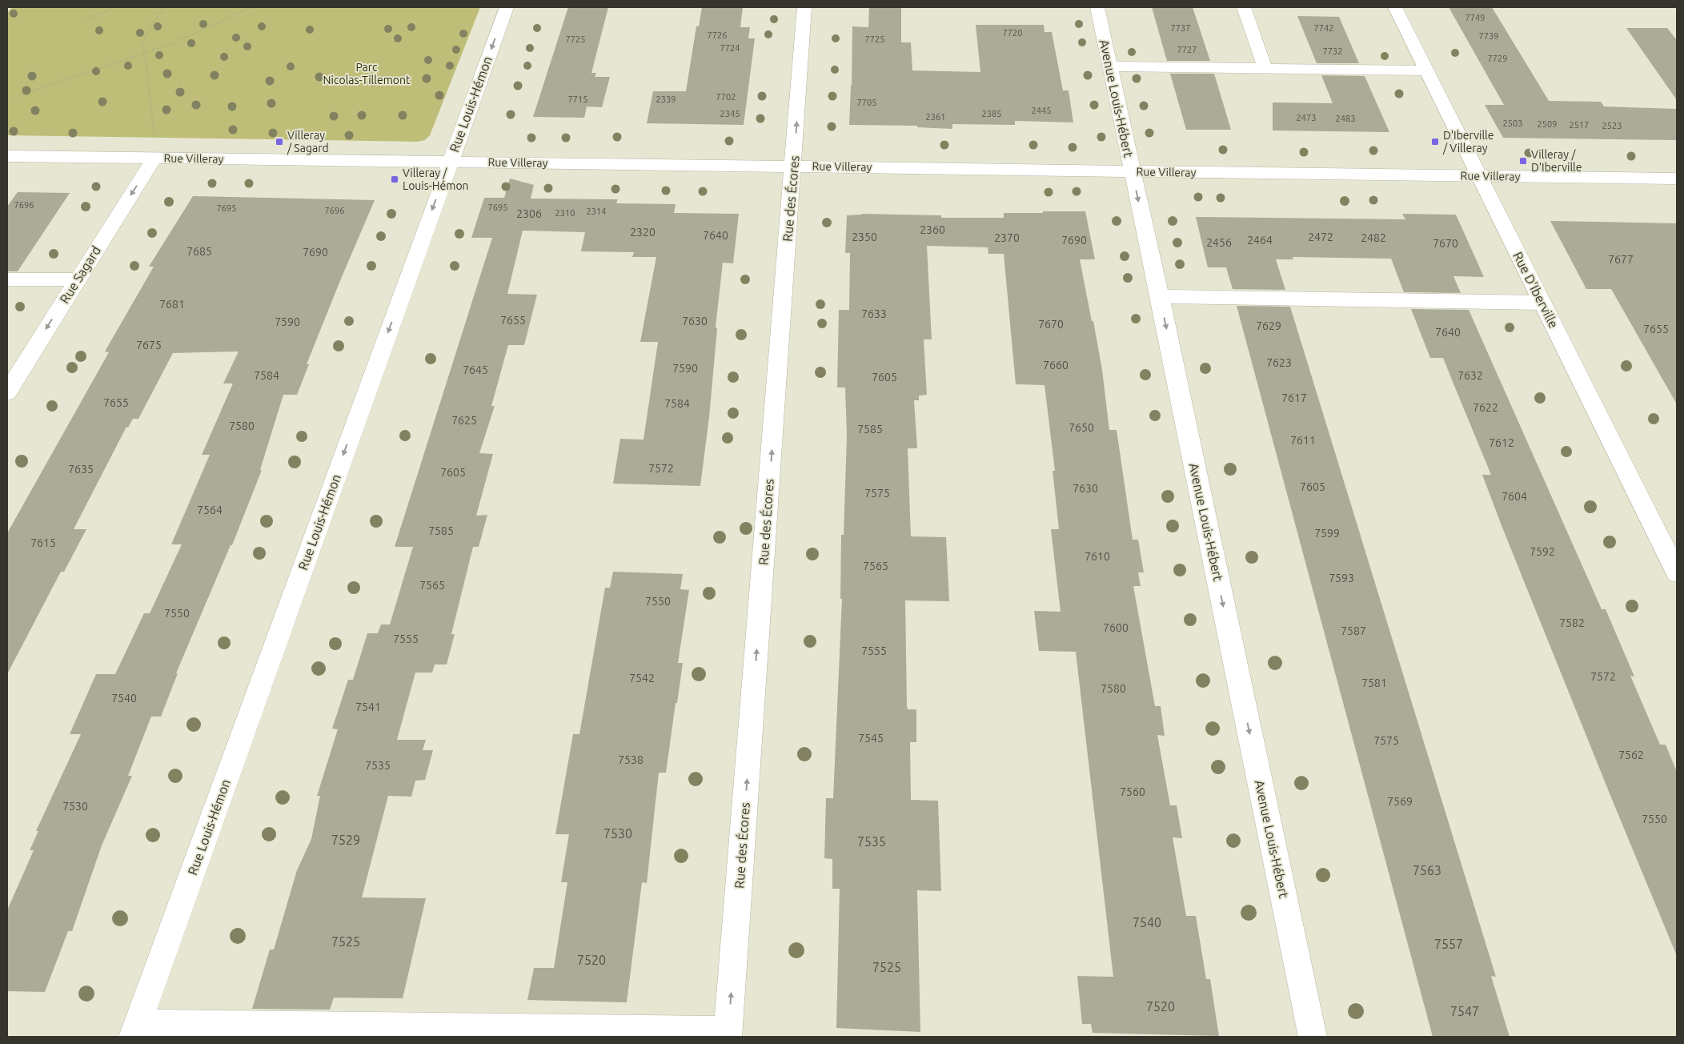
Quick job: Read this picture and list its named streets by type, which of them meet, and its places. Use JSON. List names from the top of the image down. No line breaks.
{"streets":{"street":["Avenue Louis-Hébert","Rue Louis-Hémon","Rue Villeray","Rue des Écores","Rue Sagard","Rue D'Iberville"]},"crossings":[["Avenue Louis-Hébert","Rue Villeray"],["Rue Louis-Hémon","Rue Villeray"],["Rue Villeray","Rue des Écores"],["Rue Villeray","Rue Sagard"],["Rue Villeray","Rue D'Iberville"]],"one_way":["Avenue Louis-Hébert","Rue Louis-Hémon","Rue des Écores","Rue Sagard"],"parks":["Parc Nicolas-Tillemont"],"places":{"transit":["Villeray / Sagard","D'Iberville / Villeray","Villeray / D'Iberville","Villeray / Louis-Hémon"]},"house_numbers":["7749","7737","7742","7720","7726","7739","7725","7725","7724","7727","7732","7729","7702","7715","2339","7705","2445","2345","2385","2361","2473","2483","2503","2509","2517","2523","7696","7695","7695","7696","2314","2310","2306","2360","2320","7640","2350","2472","2370","2482","7690","2464","2456","7670","7685","7690","7677","7681","7633","7655","7630","7590","7670","7629","7655","7640","7675","7623","7660","7590","7645","7584","7632","7605","7617","7655","7584","7622","7625","7580","7650","7585","7611","7612","7572","7635","7605","7605","7630","7575","7604","7564","7585","7599","7615","7592","7610","7565","7593","7565","7550","7550","7582","7600","7587","7555","7555","7572","7542","7581","7580","7540","7541","7545","7575","7562","7538","7535","7560","7569","7530","7550","7530","7529","7535","7563","7540","7525","7557","7520","7525","7520","7547"]}
